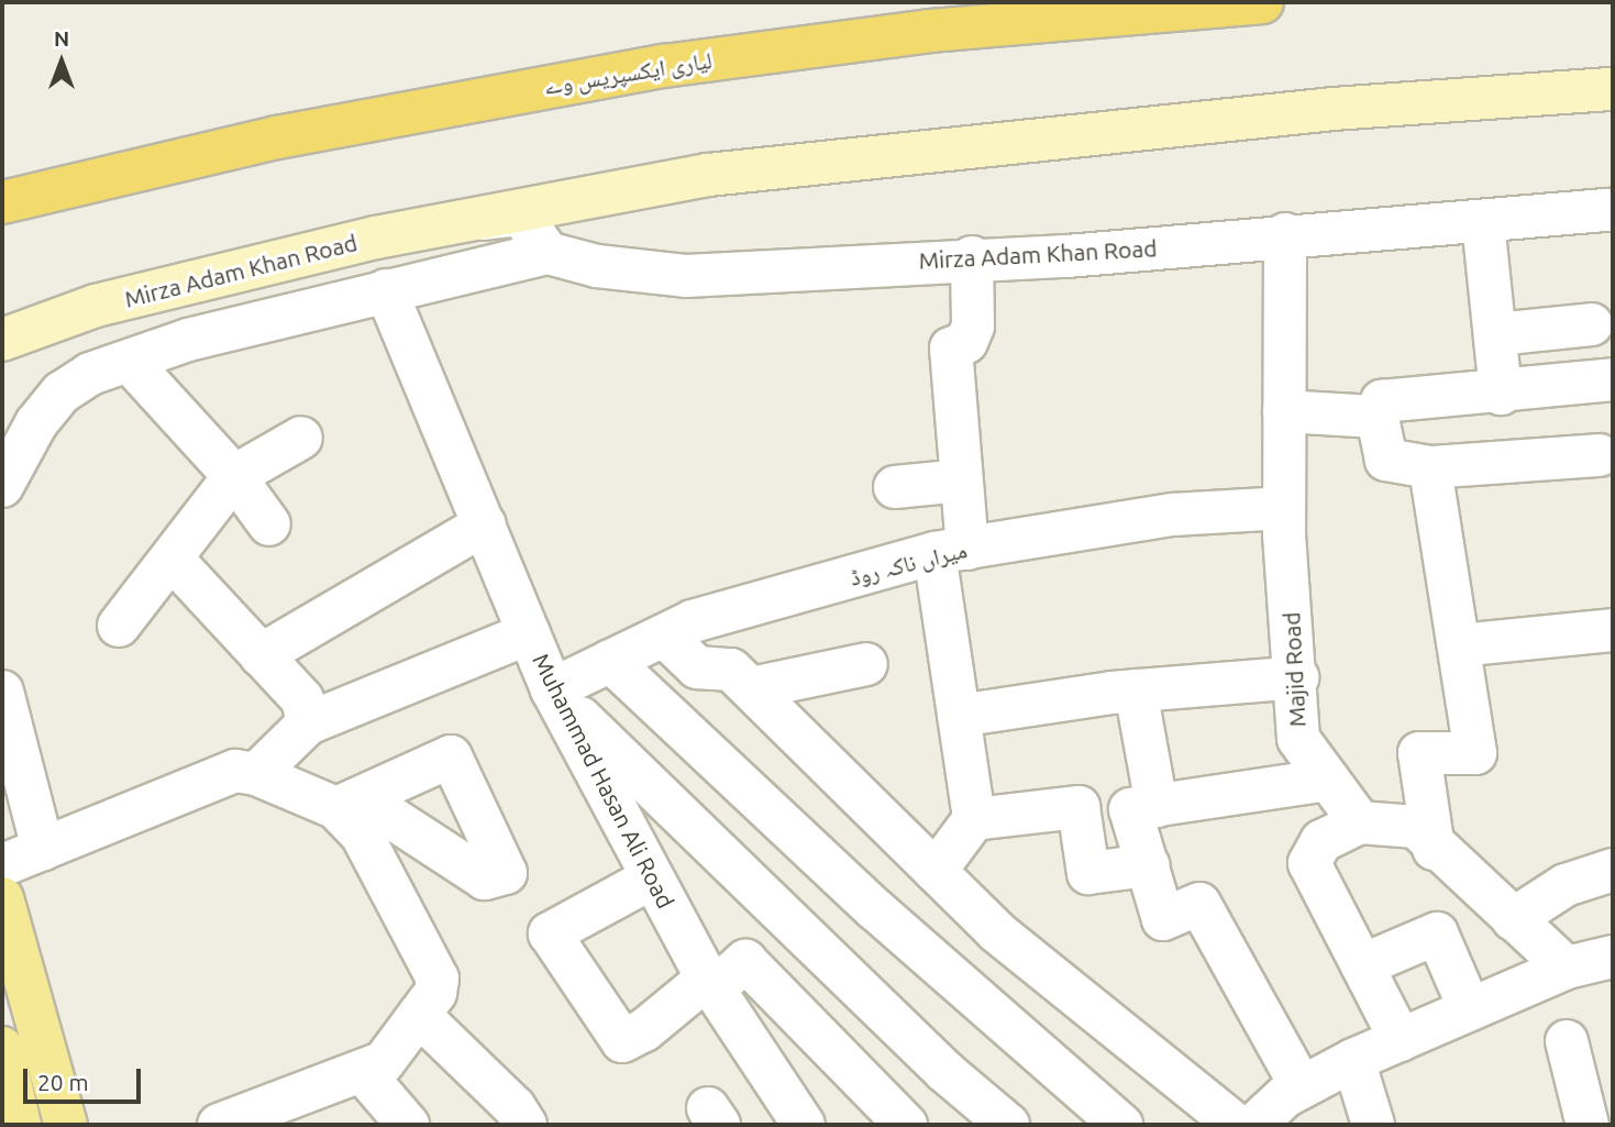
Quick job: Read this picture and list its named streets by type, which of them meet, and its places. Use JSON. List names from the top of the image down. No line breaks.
{"streets":{"highway":["لیاری ایکسپریس وے"],"main road":["Mirza Adam Khan Road"],"street":["میراں ناکہ روڈ","Majid Road","Muhammad Hasan Ali Road"]},"crossings":[["Mirza Adam Khan Road","Majid Road"],["میراں ناکہ روڈ","Majid Road"],["میراں ناکہ روڈ","Muhammad Hasan Ali Road"]],"scale_bar":"20 m","north":"top"}
